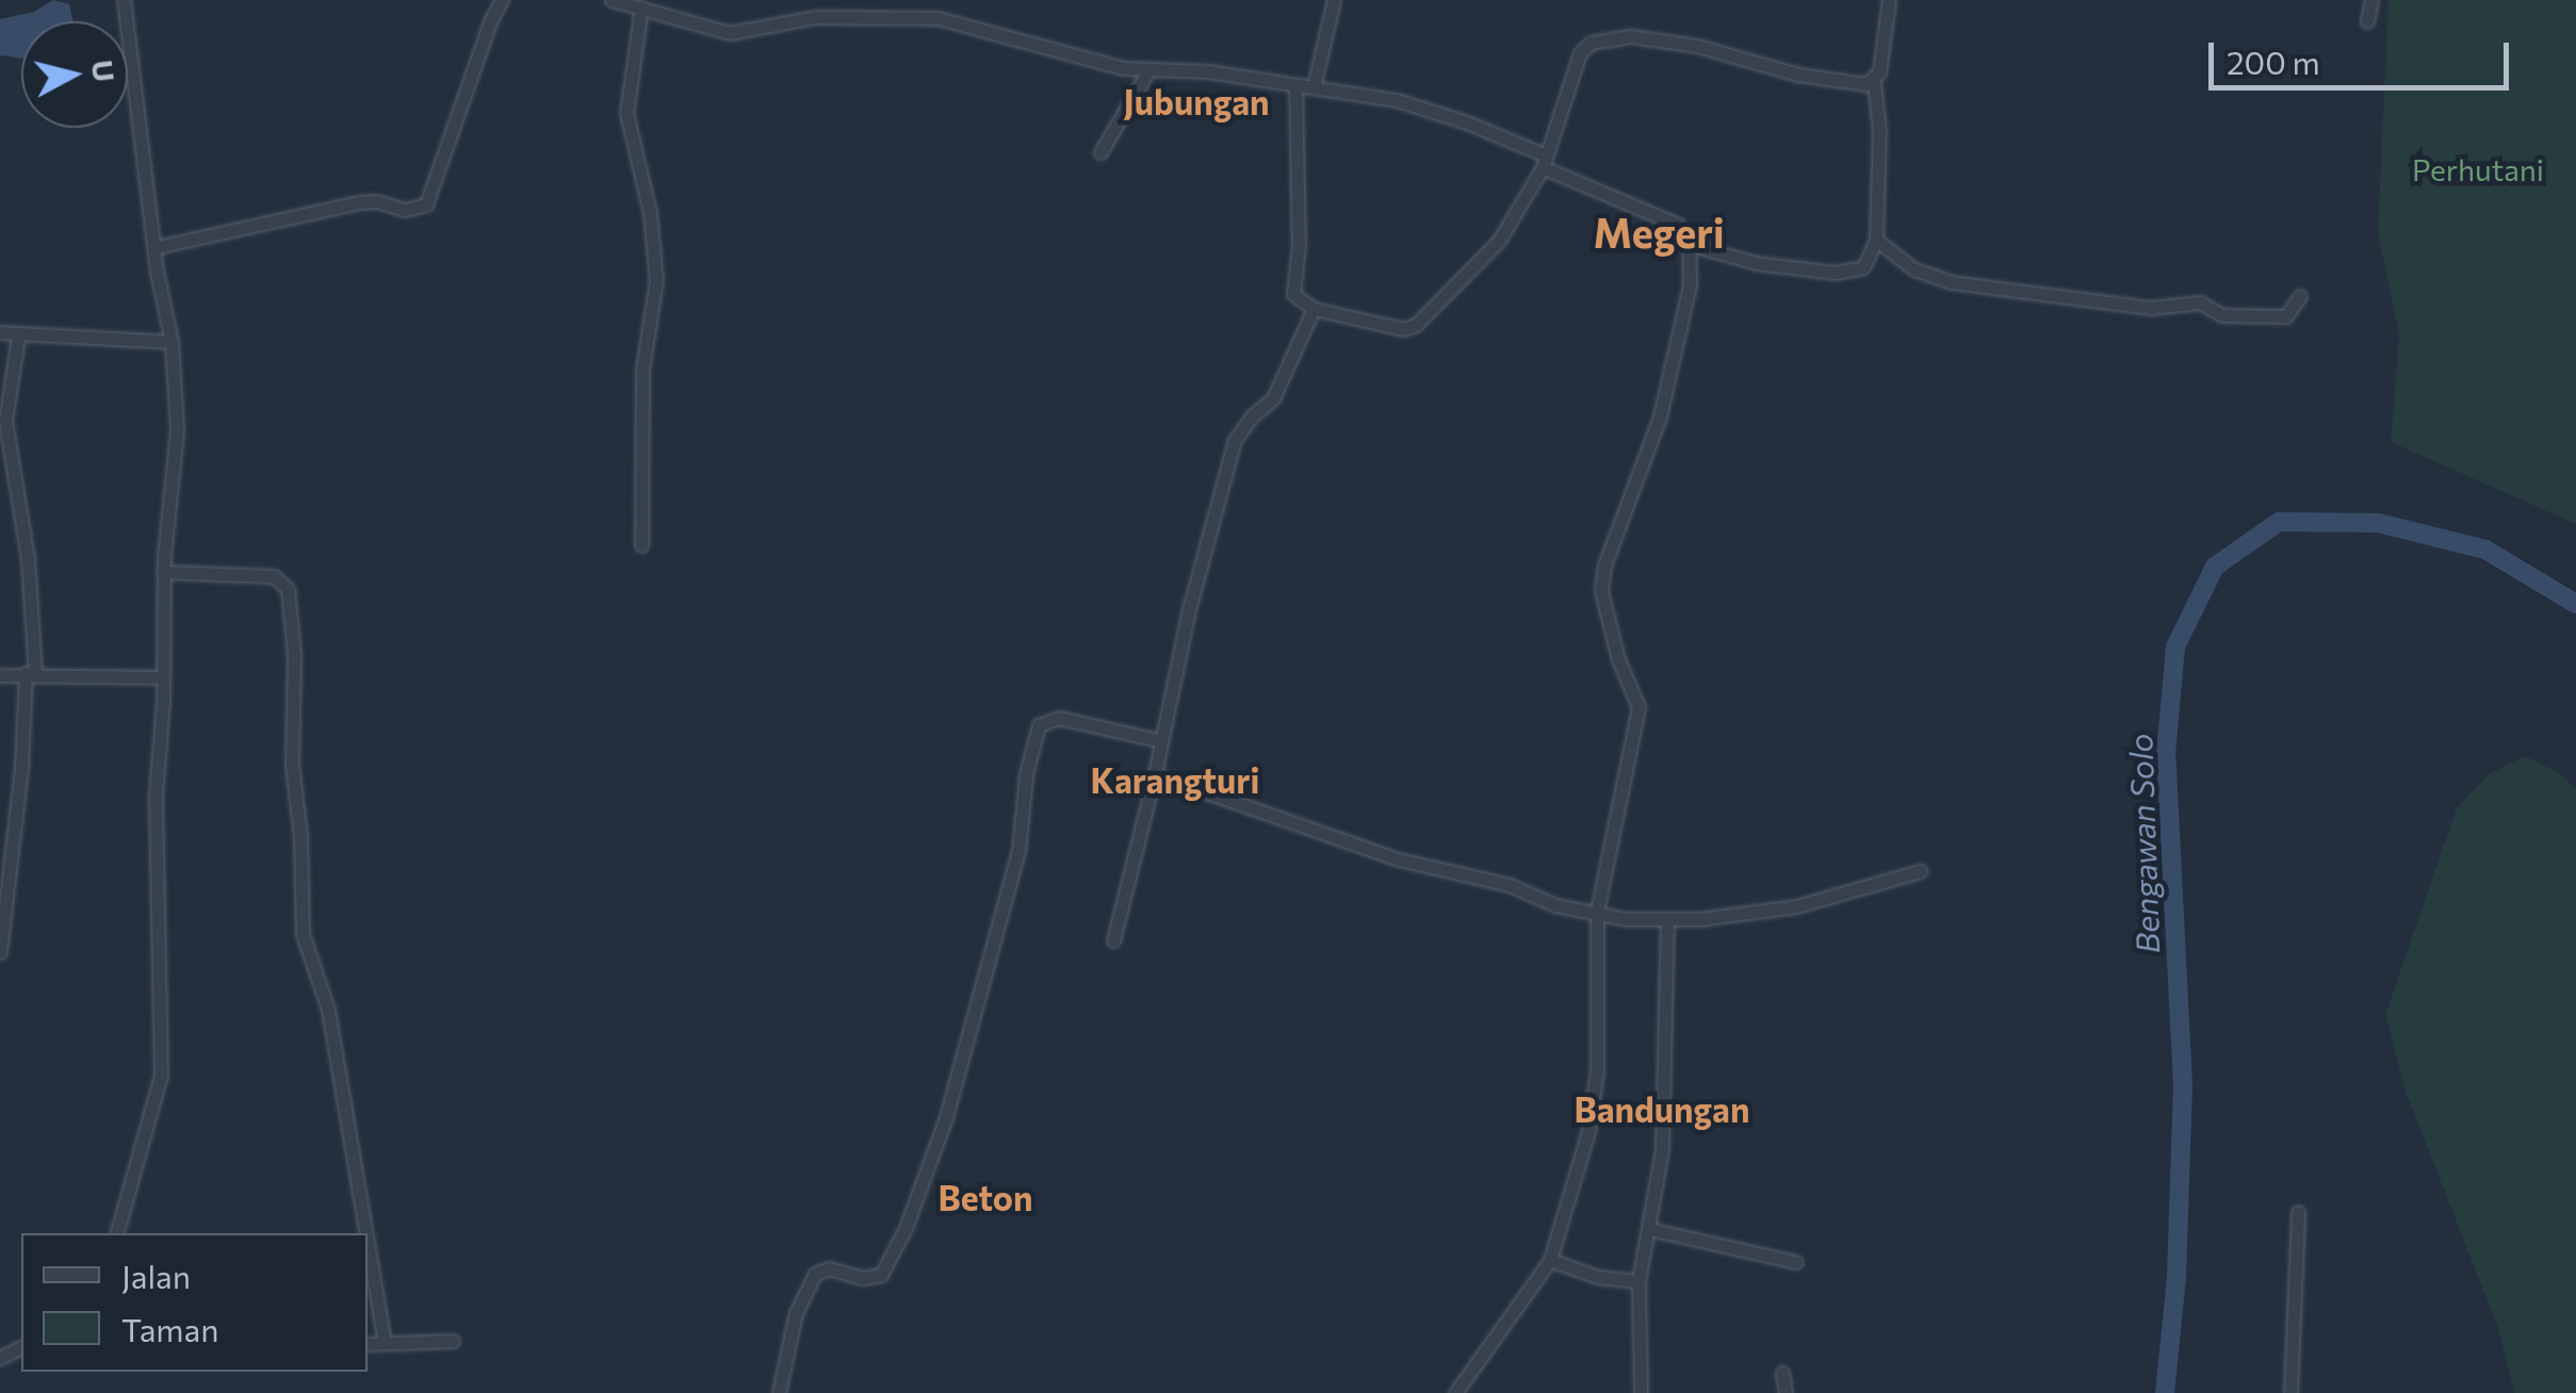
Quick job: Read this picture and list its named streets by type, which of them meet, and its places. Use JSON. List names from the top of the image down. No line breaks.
{"districts":["Jubungan","Megeri","Karangturi","Bandungan","Beton"],"water":["Bengawan Solo"],"parks":["Perhutani"],"legend":["Jalan","Taman"],"scale_bar":"200 m","north":"right"}
